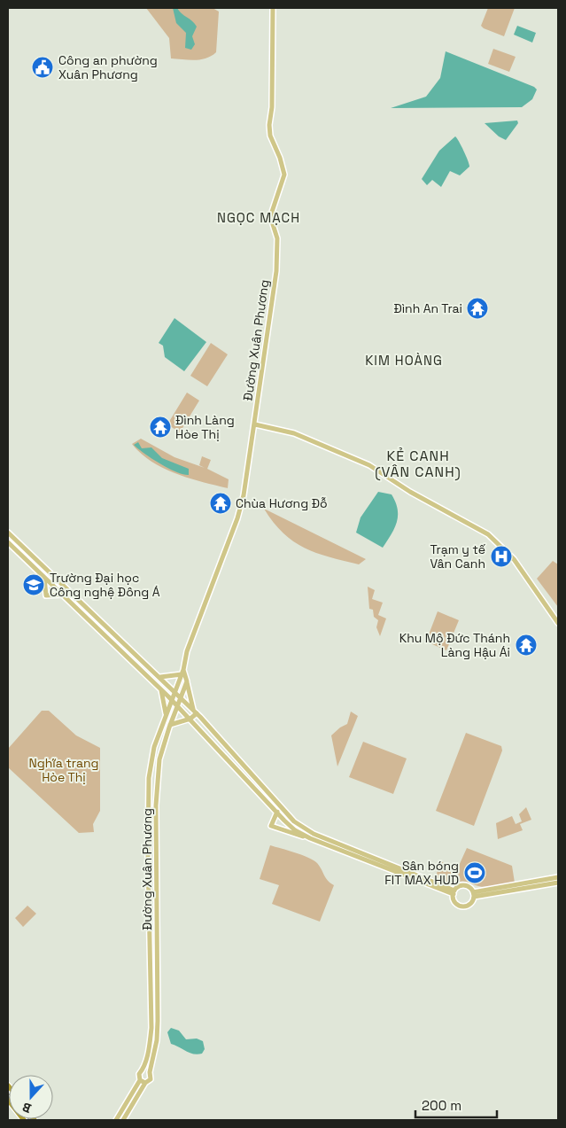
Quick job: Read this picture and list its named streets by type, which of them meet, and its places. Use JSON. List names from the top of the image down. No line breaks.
{"streets":{"main road":["Đường Xuân Phương"]},"districts":["NGỌC MẠCH","KIM HOÀNG","KẺ CANH (VÂN CANH)"],"parks":["Nghĩa trang Hòe Thị"],"places":{"public building":["Công an phường Xuân Phương"],"temple":["Đình An Trai","Đình Làng Hòe Thị","Chùa Hương Đỗ","Khu Mộ Đức Thánh Làng Hậu Ái"],"hospital":["Trạm y tế Vân Canh"],"school or university":["Trường Đại học Công nghệ Đông Á"],"sports":["Sân bóng FIT MAX HUD"]},"scale_bar":"200 m","north":"bottom"}
